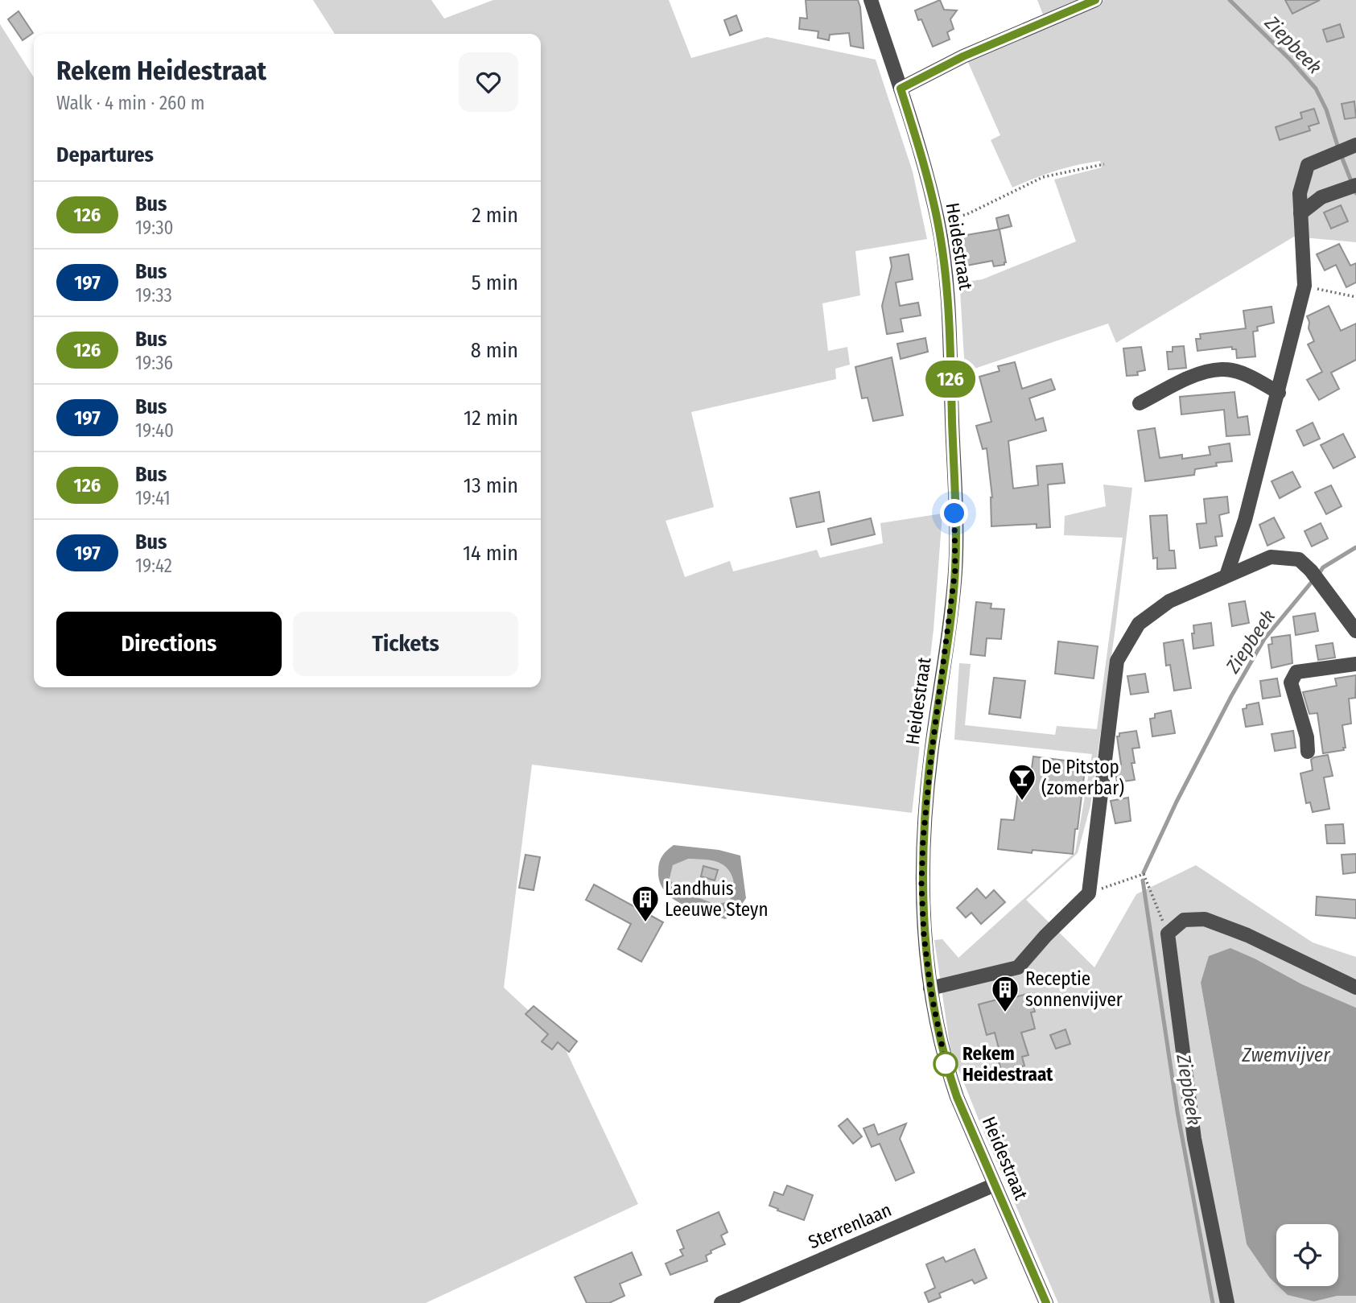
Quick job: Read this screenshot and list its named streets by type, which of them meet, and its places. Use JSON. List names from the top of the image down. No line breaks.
{"streets":{"street":["Heidestraat","Sterrenlaan"]},"crossings":[["Heidestraat","Sterrenlaan"]],"water":["Ziepbeek","Zwemvijver"],"places":{"bar":["De Pitstop (zomerbar)"],"building":["Landhuis Leeuwe Steyn","Receptie sonnenvijver"],"other":["Rekem Heidestraat"]},"lines":["bus line 126"],"page":{"on_map":"126","heading":[["Rekem Heidestraat","Walk · 4 min · 260 m"],"Departures"],"list":[{"mark":"126","name":"Bus","note":"19:30","value":"2 min"},{"mark":"197","name":"Bus","note":"19:33","value":"5 min"},{"mark":"126","name":"Bus","note":"19:36","value":"8 min"},{"mark":"197","name":"Bus","note":"19:40","value":"12 min"},{"mark":"126","name":"Bus","note":"19:41","value":"13 min"},{"mark":"197","name":"Bus","note":"19:42","value":"14 min"}],"buttons":["Directions","Tickets"]}}
